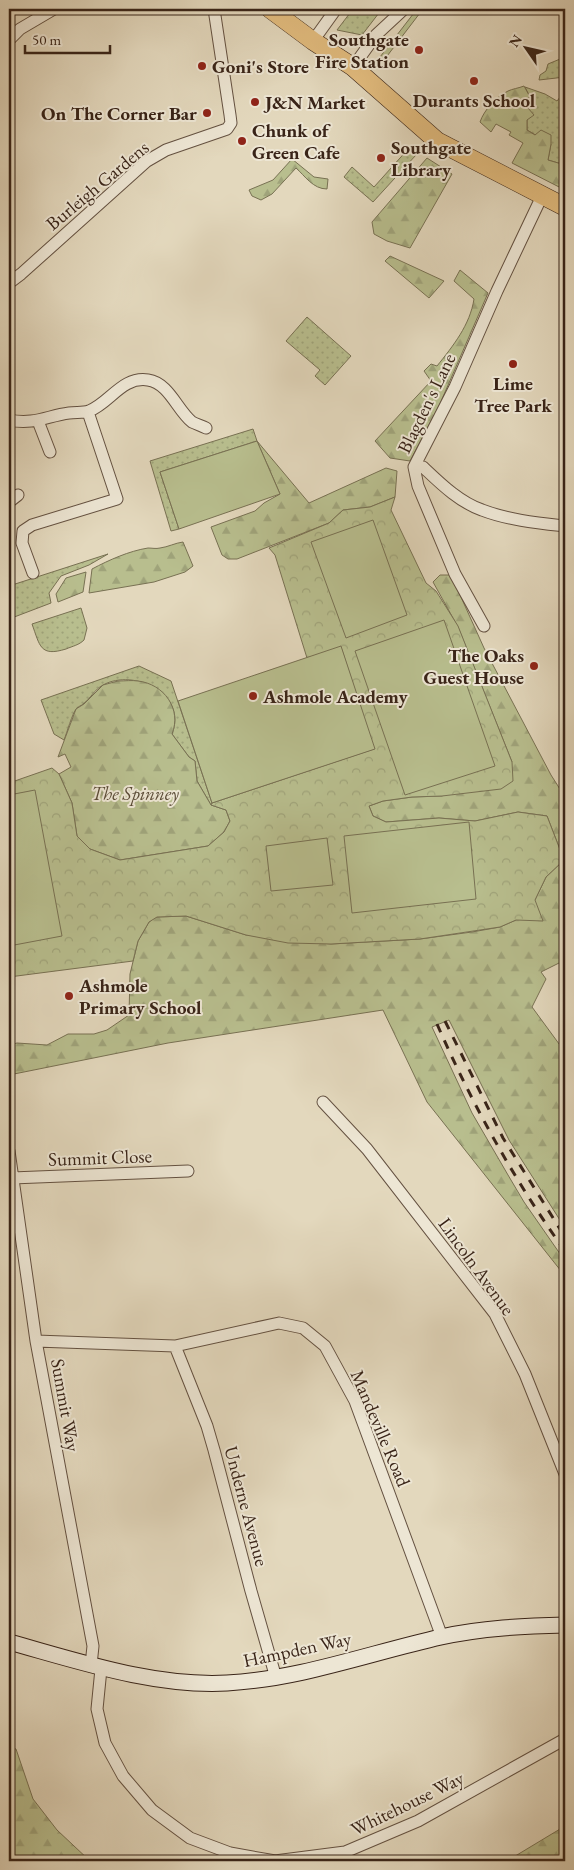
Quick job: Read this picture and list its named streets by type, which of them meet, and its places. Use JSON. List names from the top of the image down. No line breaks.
{"streets":{"street":["Burleigh Gardens","Blagden's Lane","Summit Close","Lincoln Avenue","Summit Way","Mandeville Road","Underne Avenue","Hampden Way","Whitehouse Way"]},"crossings":[["Summit Close","Summit Way"],["Summit Way","Mandeville Road"],["Summit Way","Hampden Way"],["Summit Way","Whitehouse Way"],["Mandeville Road","Underne Avenue"],["Mandeville Road","Hampden Way"],["Underne Avenue","Hampden Way"],["Hampden Way","Whitehouse Way"]],"parks":["The Spinney"],"places":["Southgate Fire Station","Goni's Store","Durants School","J&N Market","On The Corner Bar","Chunk of Green Cafe","Southgate Library","Lime Tree Park","The Oaks Guest House","Ashmole Academy","Ashmole Primary School"],"scale_bar":"50 m","north":"top left"}
